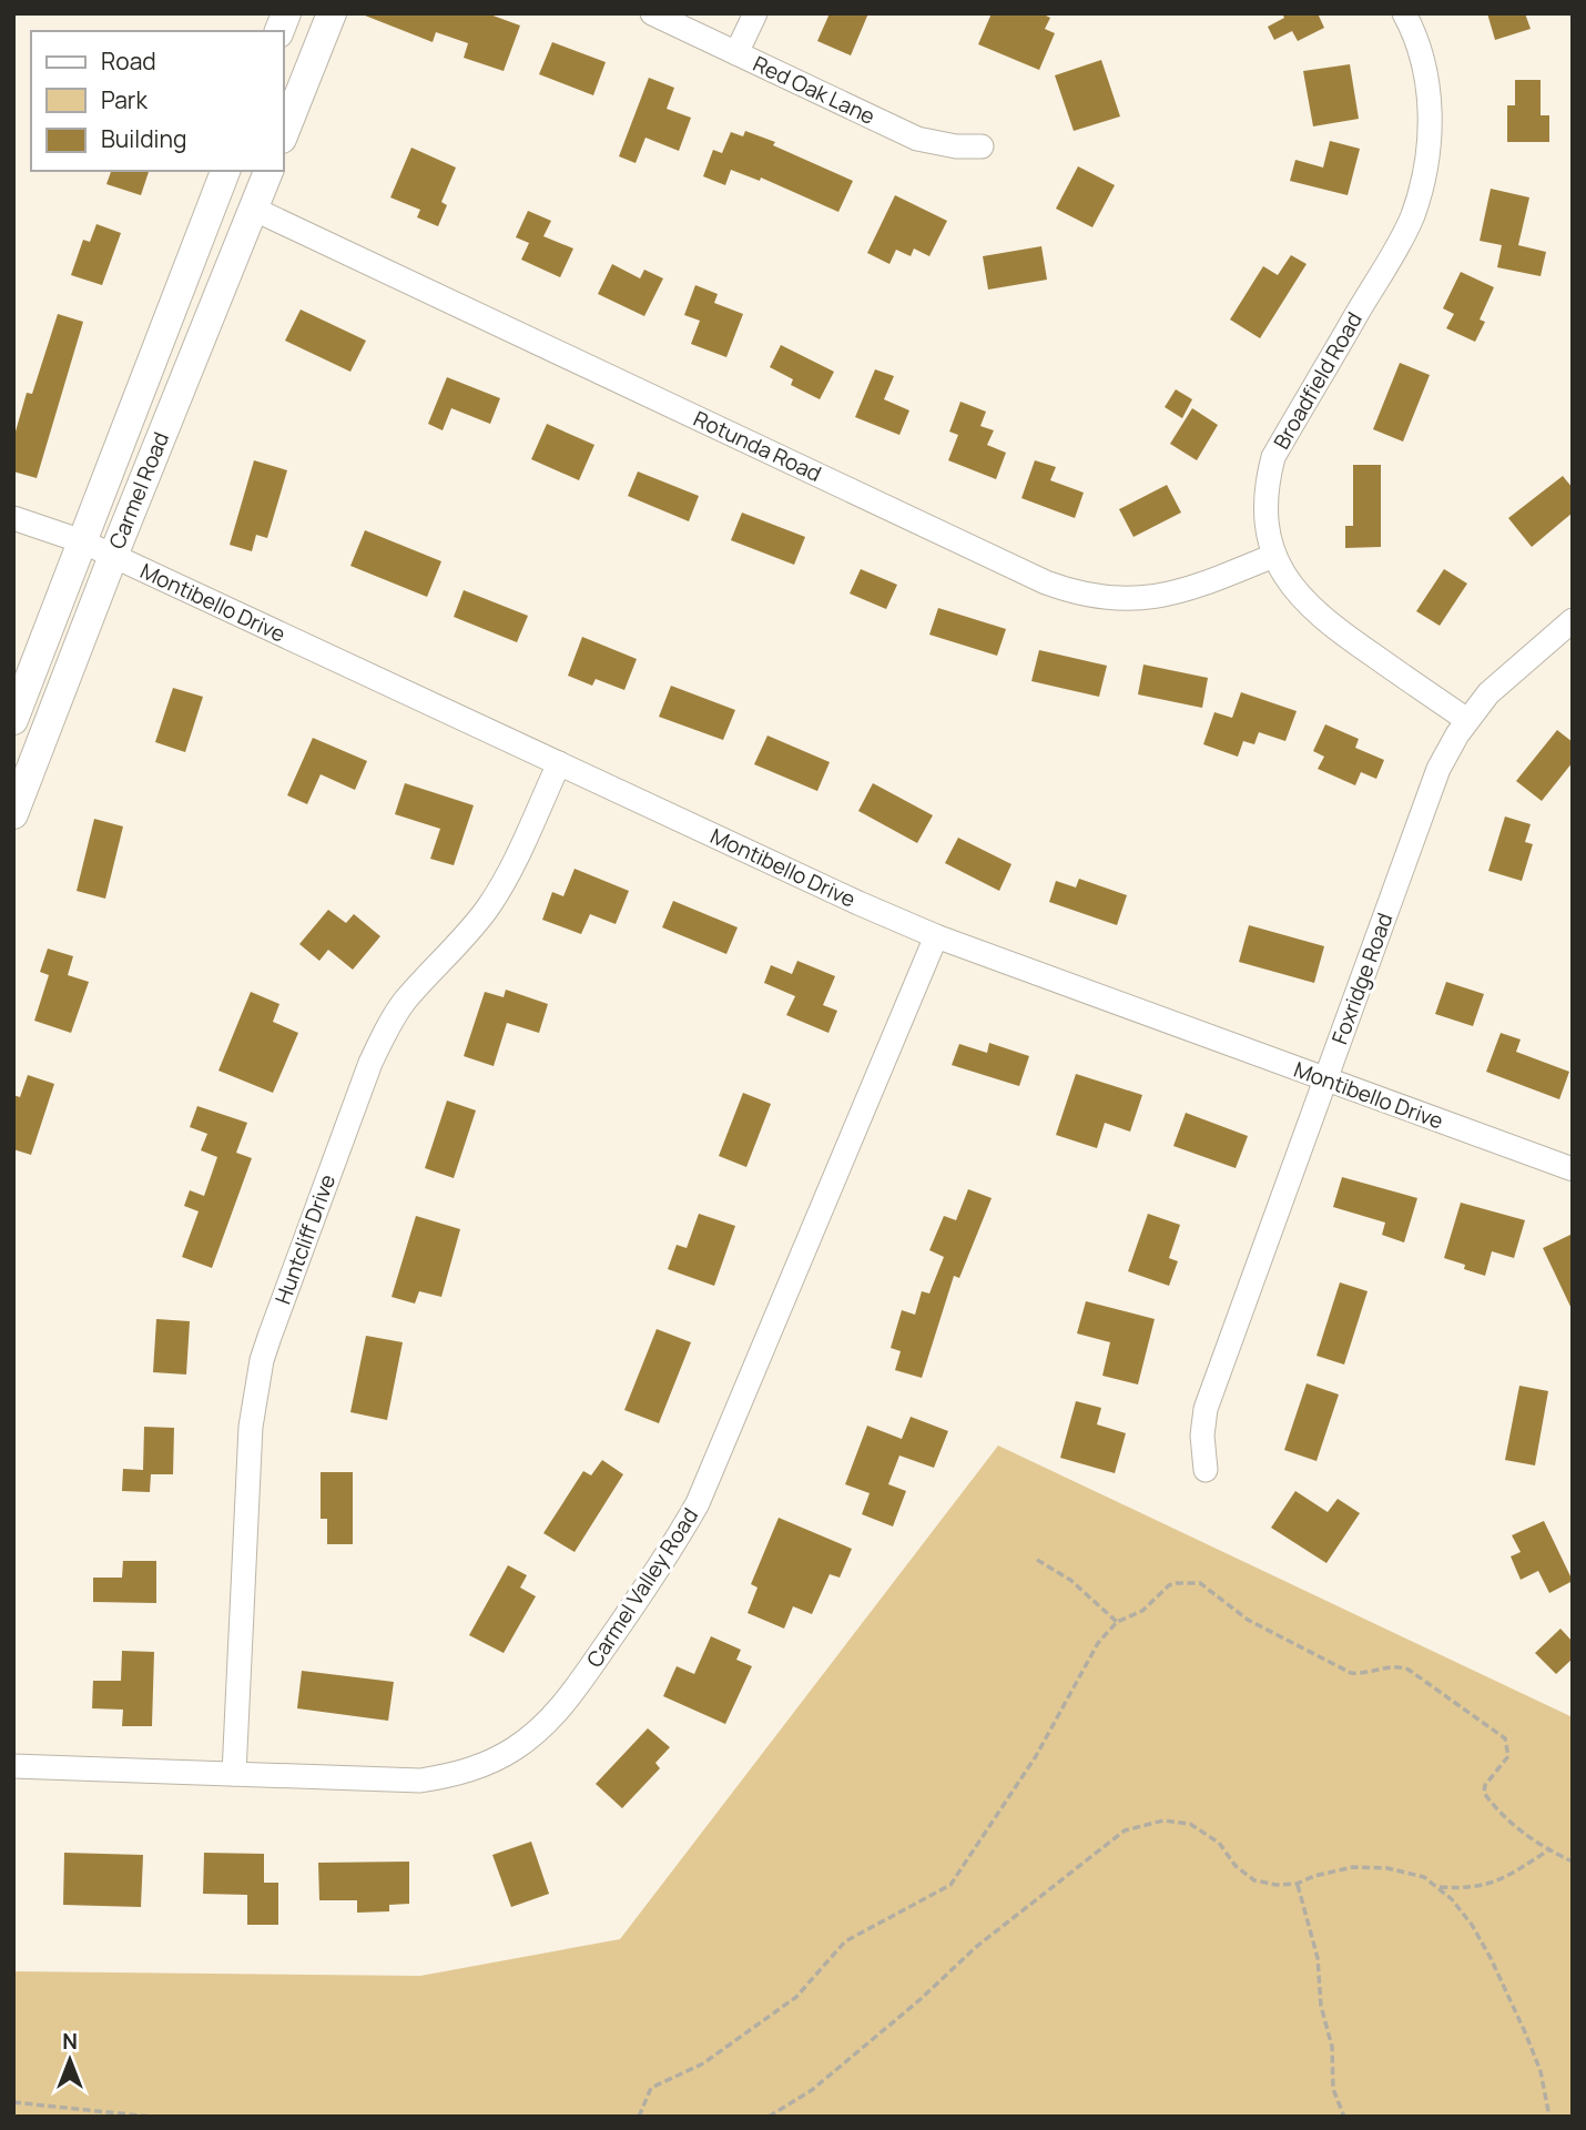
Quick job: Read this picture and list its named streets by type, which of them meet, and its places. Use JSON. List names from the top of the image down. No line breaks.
{"streets":{"main road":["Carmel Road"],"street":["Red Oak Lane","Broadfield Road","Rotunda Road","Montibello Drive","Foxridge Road","Huntcliff Drive","Carmel Valley Road"]},"crossings":[["Broadfield Road","Rotunda Road"],["Broadfield Road","Foxridge Road"],["Rotunda Road","Carmel Road"],["Carmel Road","Montibello Drive"],["Montibello Drive","Foxridge Road"],["Montibello Drive","Huntcliff Drive"],["Montibello Drive","Carmel Valley Road"],["Huntcliff Drive","Carmel Valley Road"]],"legend":["Road","Park","Building"],"north":"top"}
